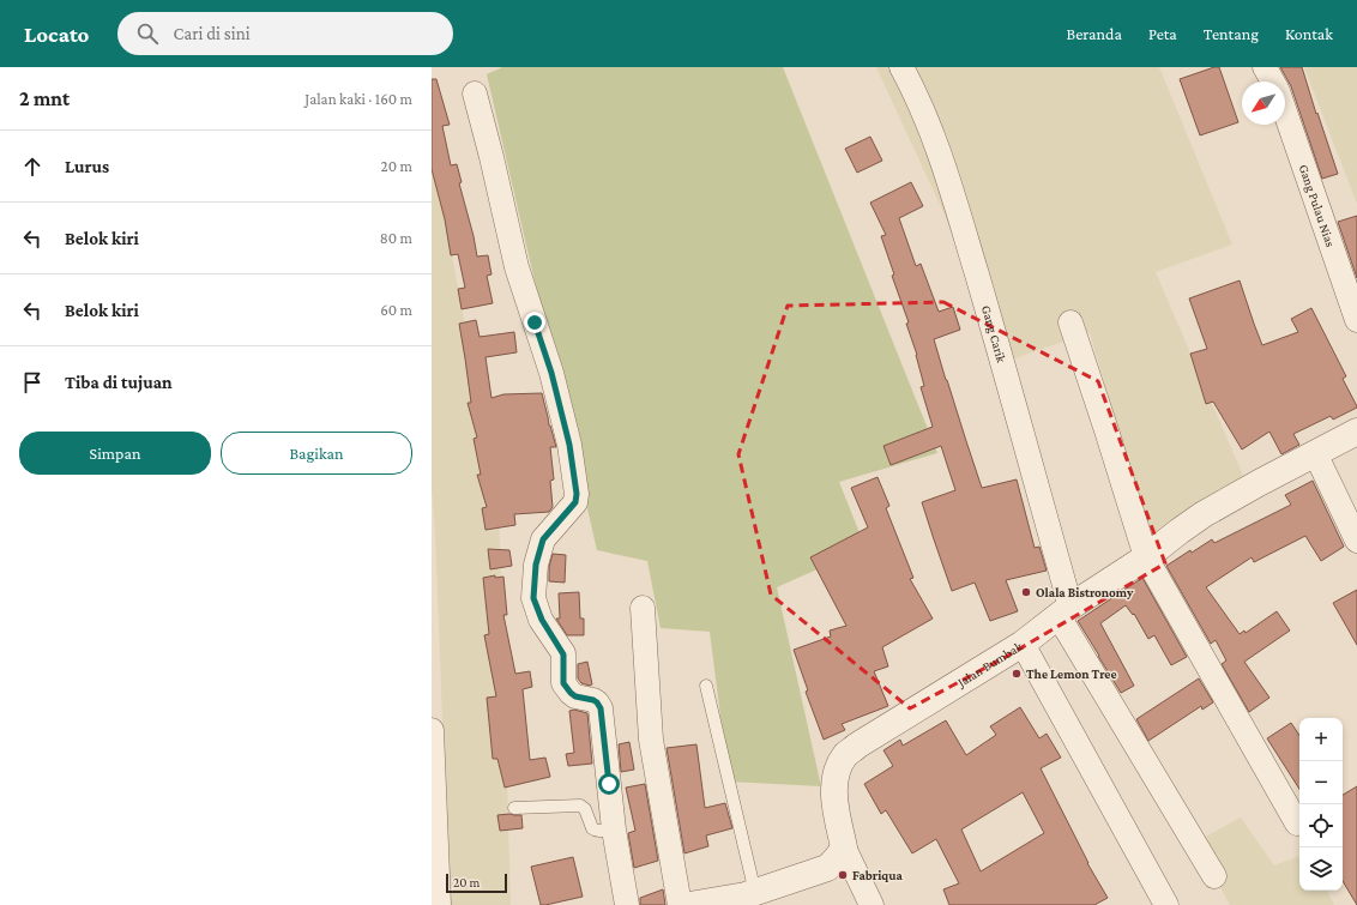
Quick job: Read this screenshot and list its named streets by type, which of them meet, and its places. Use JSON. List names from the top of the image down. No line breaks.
{"streets":{"street":["Gang Pulau Nias","Gang Carik","Jalan Bumbak"]},"crossings":[["Gang Carik","Jalan Bumbak"]],"places":["Olala Bistronomy","The Lemon Tree","Fabriqua"],"scale_bar":"20 m","north":"bottom left","page":{"header":"Locato","search":"Cari di sini","nav":["Beranda","Peta","Tentang","Kontak"],"heading":["2 mnt","Jalan kaki · 160 m"],"list":[["Lurus","20 m"],["Belok kiri","80 m"],["Belok kiri","60 m"],"Tiba di tujuan"],"buttons":["Simpan","Bagikan"],"map_buttons":["+","−"],"scale":"20 m"}}
